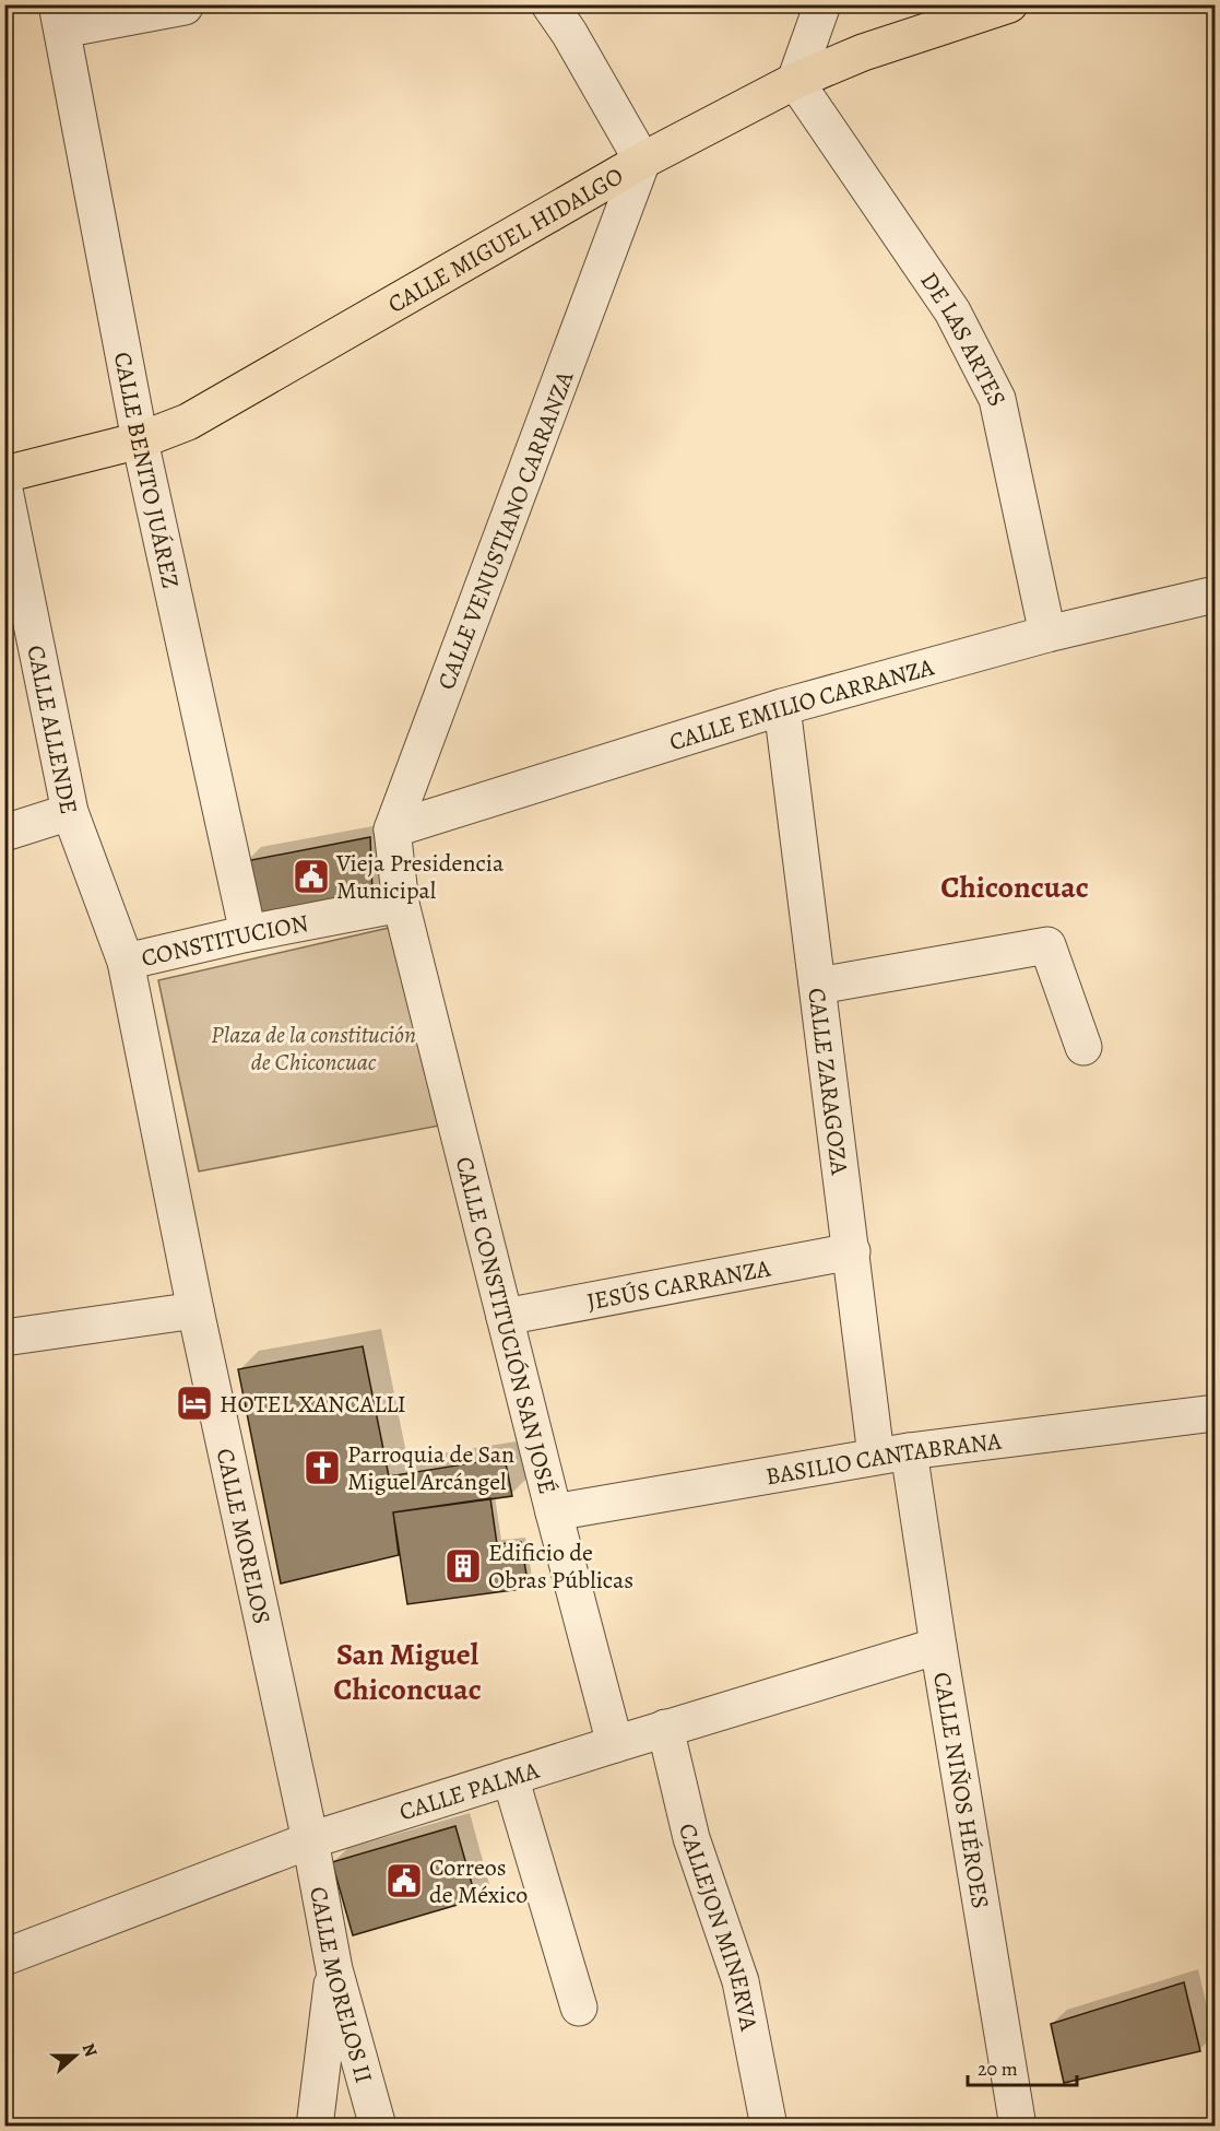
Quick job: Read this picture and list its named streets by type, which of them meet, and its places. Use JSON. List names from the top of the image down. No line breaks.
{"streets":{"main road":["CALLE MIGUEL HIDALGO"],"street":["DE LAS ARTES","CALLE BENITO JUÁREZ","CALLE VENUSTIANO CARRANZA","CALLE EMILIO CARRANZA","CALLE ALLENDE","CONSTITUCION","CALLE ZARAGOZA","JESÚS CARRANZA","CALLE CONSTITUCIÓN SAN JOSÉ","BASILIO CANTABRANA","CALLE MORELOS","CALLE NIÑOS HÉROES","CALLE PALMA","CALLEJON MINERVA","CALLE MORELOS II"]},"crossings":[["CALLE MIGUEL HIDALGO","DE LAS ARTES"],["CALLE MIGUEL HIDALGO","CALLE BENITO JUÁREZ"],["CALLE MIGUEL HIDALGO","CALLE VENUSTIANO CARRANZA"],["DE LAS ARTES","CALLE EMILIO CARRANZA"],["CALLE BENITO JUÁREZ","CONSTITUCION"],["CALLE VENUSTIANO CARRANZA","CALLE EMILIO CARRANZA"],["CALLE VENUSTIANO CARRANZA","CONSTITUCION"],["CALLE VENUSTIANO CARRANZA","CALLE CONSTITUCIÓN SAN JOSÉ"],["CALLE EMILIO CARRANZA","CALLE ZARAGOZA"],["CALLE ALLENDE","CONSTITUCION"],["CALLE ALLENDE","CALLE MORELOS"],["CONSTITUCION","CALLE CONSTITUCIÓN SAN JOSÉ"],["CONSTITUCION","CALLE MORELOS"],["CALLE ZARAGOZA","JESÚS CARRANZA"],["CALLE ZARAGOZA","BASILIO CANTABRANA"],["CALLE ZARAGOZA","CALLE NIÑOS HÉROES"],["JESÚS CARRANZA","CALLE CONSTITUCIÓN SAN JOSÉ"],["CALLE CONSTITUCIÓN SAN JOSÉ","BASILIO CANTABRANA"],["CALLE CONSTITUCIÓN SAN JOSÉ","CALLE PALMA"],["BASILIO CANTABRANA","CALLE NIÑOS HÉROES"],["CALLE MORELOS","CALLE PALMA"],["CALLE MORELOS","CALLE MORELOS II"],["CALLE NIÑOS HÉROES","CALLE PALMA"],["CALLE PALMA","CALLEJON MINERVA"],["CALLE PALMA","CALLE MORELOS II"]],"districts":["Chiconcuac","San Miguel Chiconcuac"],"parks":["Plaza de la constitución de Chiconcuac"],"places":{"public building":["Vieja Presidencia Municipal","Correos de México"],"hotel":["HOTEL XANCALLI"],"church":["Parroquia de San Miguel Arcángel"],"building":["Edificio de Obras Públicas"]},"scale_bar":"20 m","north":"right"}
